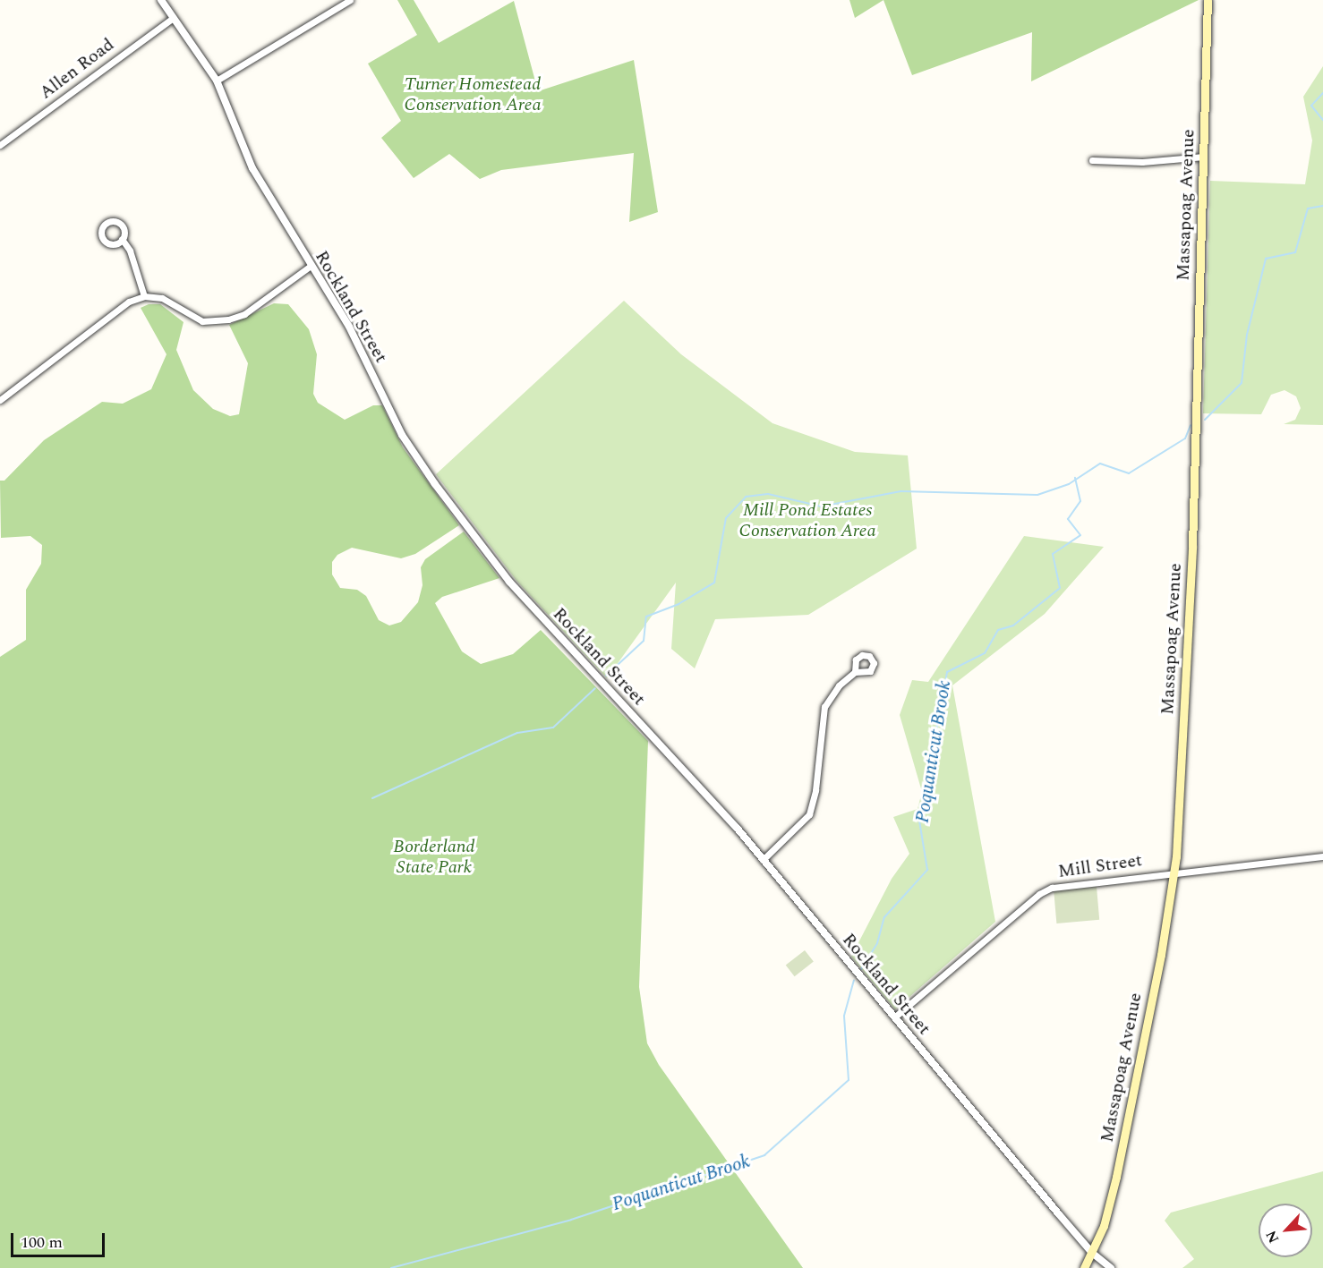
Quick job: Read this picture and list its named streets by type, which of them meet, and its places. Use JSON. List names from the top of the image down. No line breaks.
{"streets":{"main road":["Massapoag Avenue"],"street":["Allen Road","Rockland Street","Mill Street"]},"crossings":[["Allen Road","Rockland Street"],["Massapoag Avenue","Rockland Street"],["Massapoag Avenue","Mill Street"],["Rockland Street","Mill Street"]],"water":["Poquanticut Brook"],"parks":["Turner Homestead Conservation Area","Mill Pond Estates Conservation Area","Borderland State Park"],"scale_bar":"100 m","north":"bottom left"}
